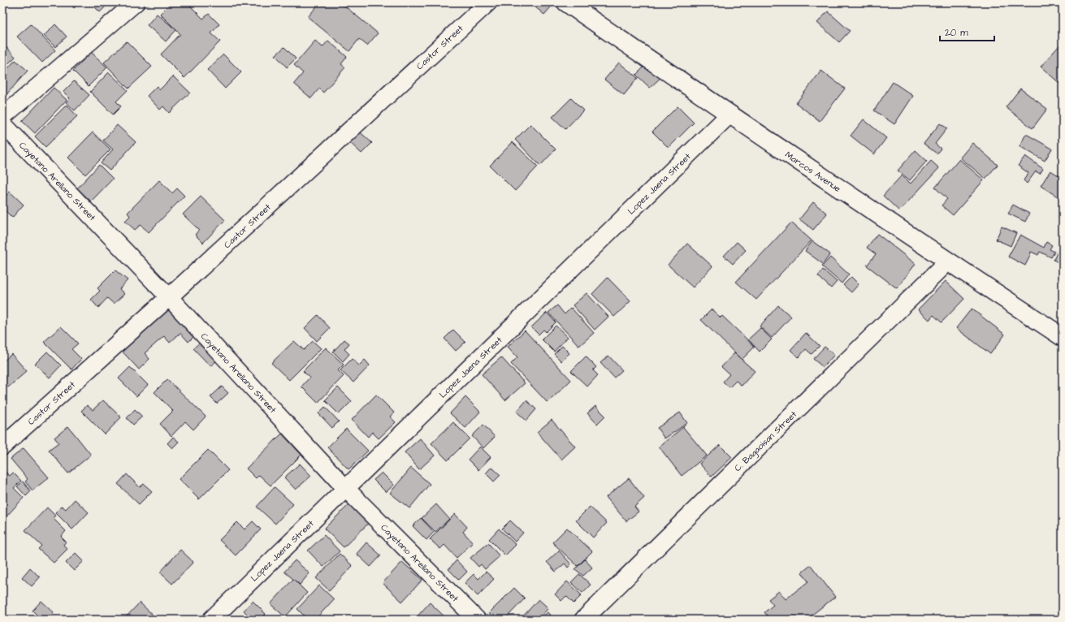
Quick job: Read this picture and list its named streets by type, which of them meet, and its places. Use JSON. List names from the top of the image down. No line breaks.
{"streets":{"main road":["Marcos Avenue"],"street":["Castor Street","Cayetano Arellano Street","Lopez Jaena Street","C. Bagaoisan Street"]},"crossings":[["Castor Street","Cayetano Arellano Street"],["Marcos Avenue","Lopez Jaena Street"],["Marcos Avenue","C. Bagaoisan Street"],["Cayetano Arellano Street","Lopez Jaena Street"]],"scale_bar":"20 m"}
